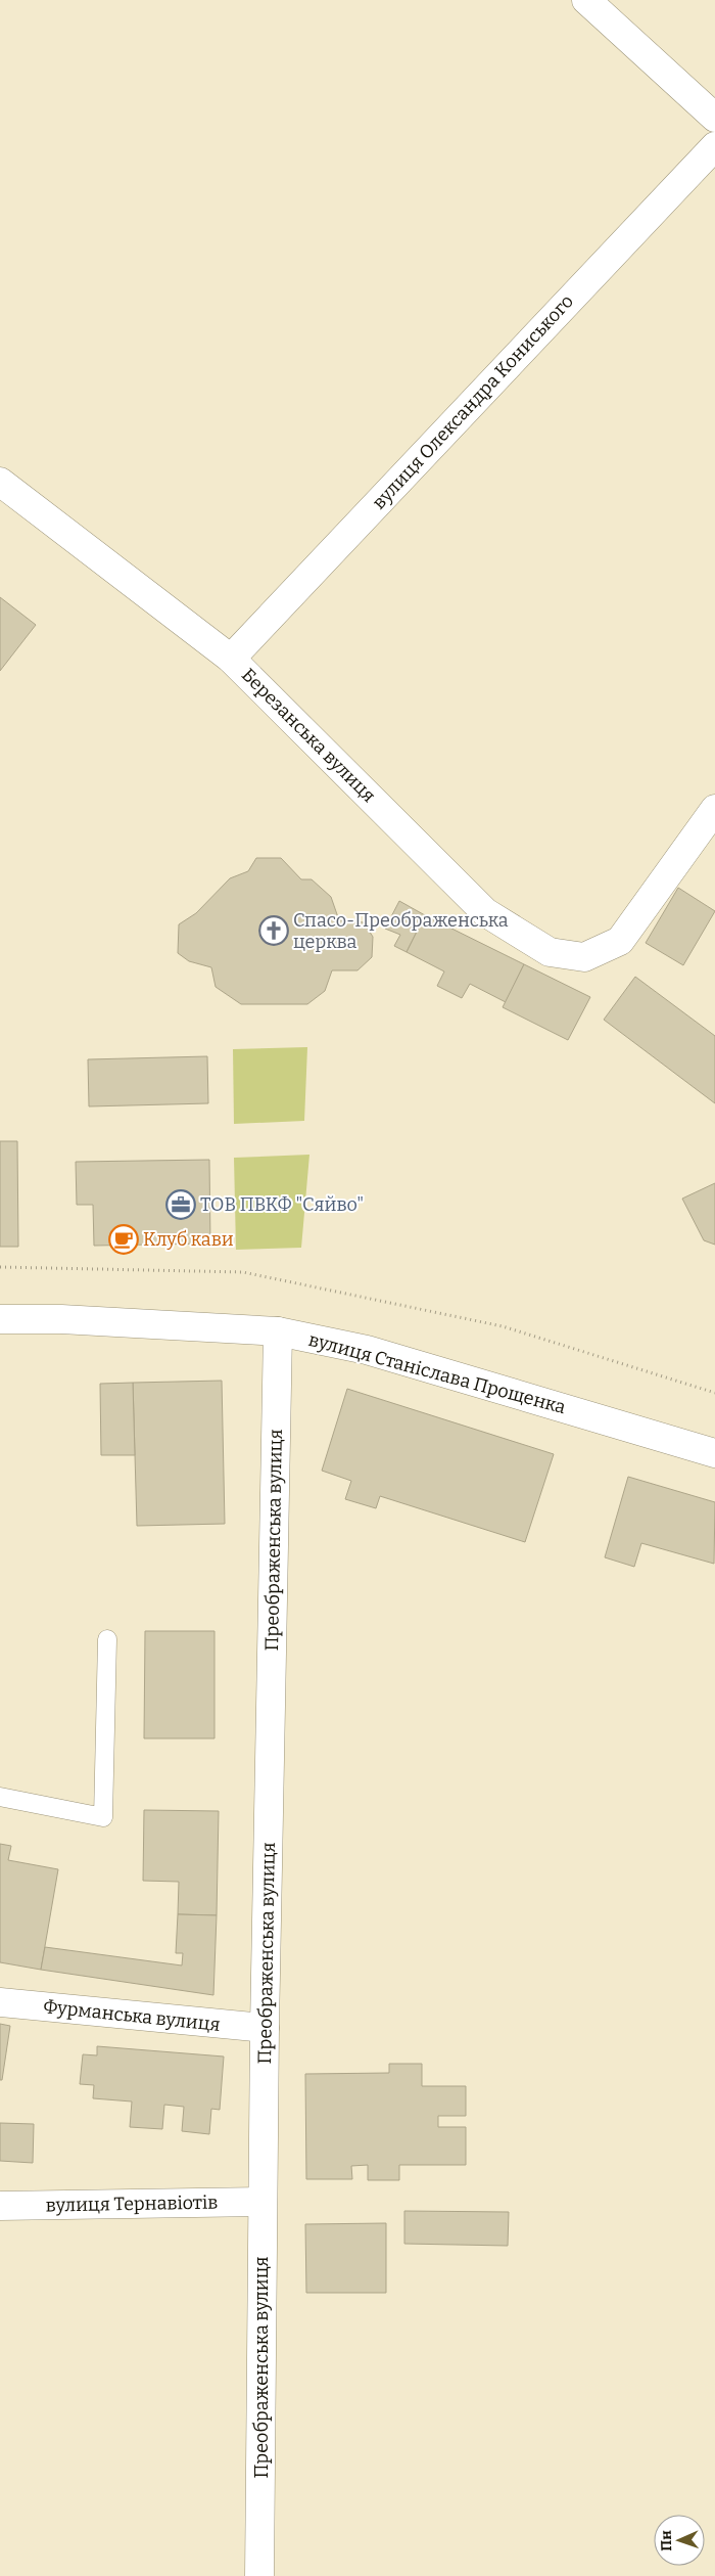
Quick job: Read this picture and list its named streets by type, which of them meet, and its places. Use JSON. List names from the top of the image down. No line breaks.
{"streets":{"street":["вулиця Олександра Кониського","Березанська вулиця","вулиця Станіслава Прощенка","Преображенська вулиця","Фурманська вулиця","вулиця Тернавіотів"]},"crossings":[["вулиця Олександра Кониського","Березанська вулиця"],["вулиця Станіслава Прощенка","Преображенська вулиця"],["Преображенська вулиця","Фурманська вулиця"],["Преображенська вулиця","вулиця Тернавіотів"]],"places":{"church":["Спасо-Преображенська церква"],"office":["ТОВ ПВКФ \"Сяйво\""],"cafe":["Клуб кави"]},"north":"left"}
